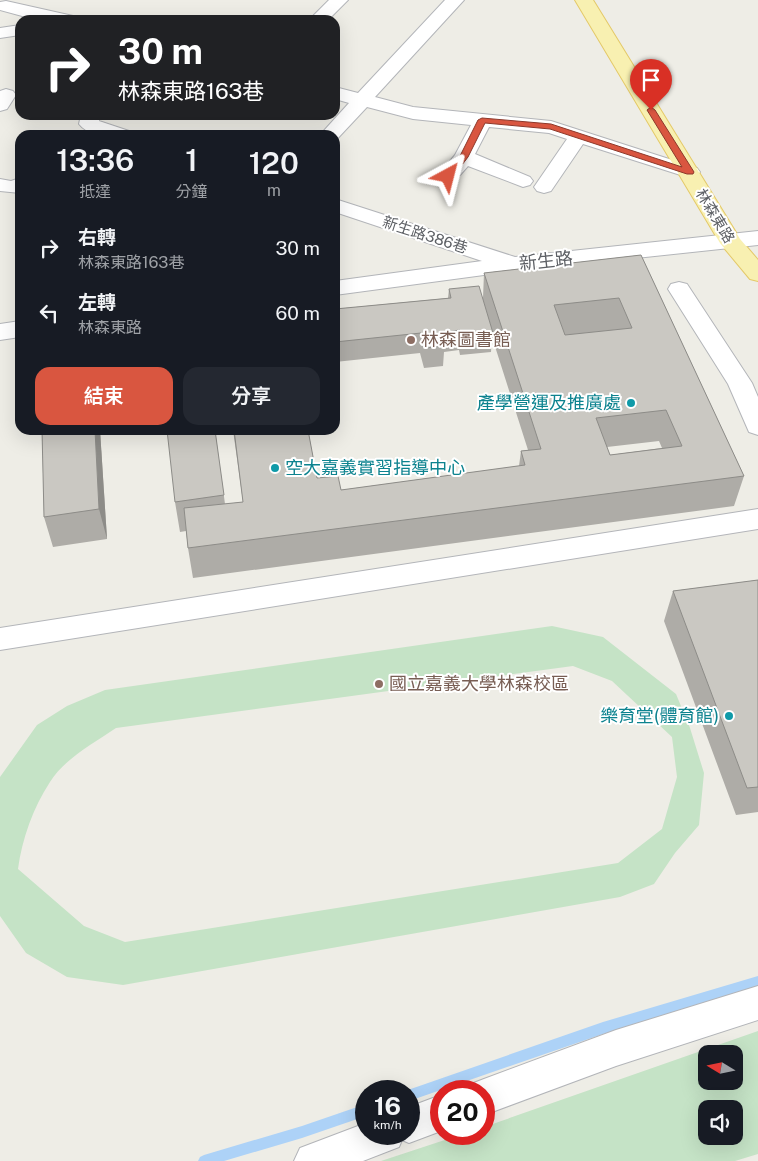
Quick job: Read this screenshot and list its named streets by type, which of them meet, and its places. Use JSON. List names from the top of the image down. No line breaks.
{"streets":{"main road":["林森東路"],"street":["新生路386巷","新生路"]},"crossings":[["林森東路","新生路"],["新生路386巷","新生路"]],"places":["林森圖書館","產學營運及推廣處","空大嘉義實習指導中心","國立嘉義大學林森校區","樂育堂(體育館)"],"north":"left","page":{"turn":["30 m","林森東路163巷"],"eta":["13:36","抵達","1","分鐘","120","m"],"list":[{"name":"右轉","note":"林森東路163巷","value":"30 m"},{"name":"左轉","note":"林森東路","value":"60 m"}],"buttons":["結束","分享"],"speed":"16 km/h","limit":"20"}}
